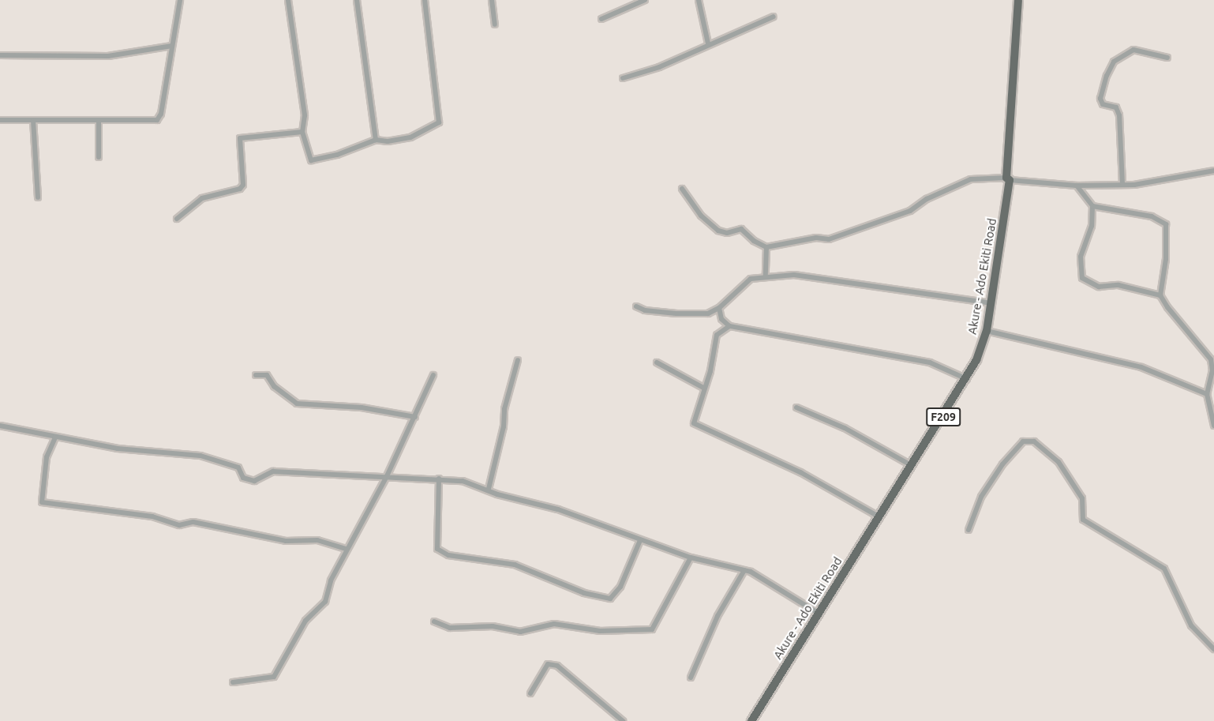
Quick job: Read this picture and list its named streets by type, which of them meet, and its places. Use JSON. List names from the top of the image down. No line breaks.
{"streets":{"main road":["Akure - Ado Ekiti Road","F209"]}}
